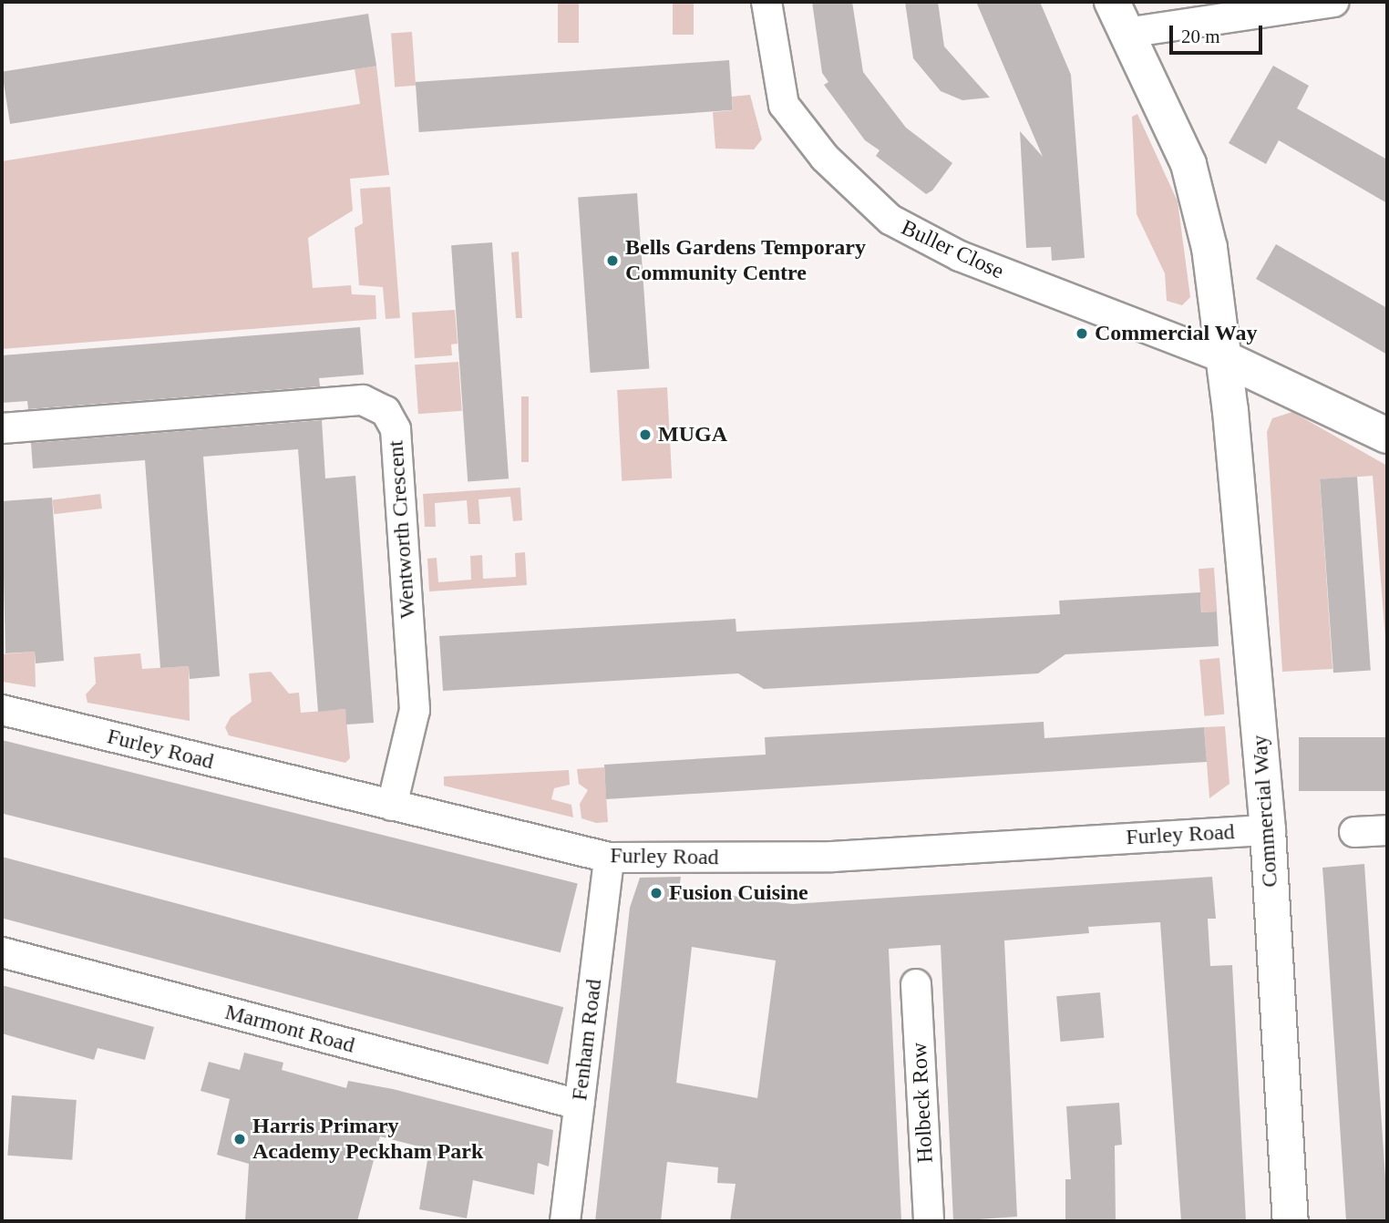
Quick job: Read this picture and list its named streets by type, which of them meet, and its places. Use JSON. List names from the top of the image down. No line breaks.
{"streets":{"street":["Buller Close","Wentworth Crescent","Furley Road","Commercial Way","Marmont Road","Fenham Road","Holbeck Row"]},"crossings":[["Buller Close","Commercial Way"],["Wentworth Crescent","Furley Road"],["Furley Road","Commercial Way"],["Furley Road","Fenham Road"],["Marmont Road","Fenham Road"]],"places":["Bells Gardens Temporary Community Centre","Commercial Way","MUGA","Fusion Cuisine","Harris Primary Academy Peckham Park"],"scale_bar":"20 m"}
